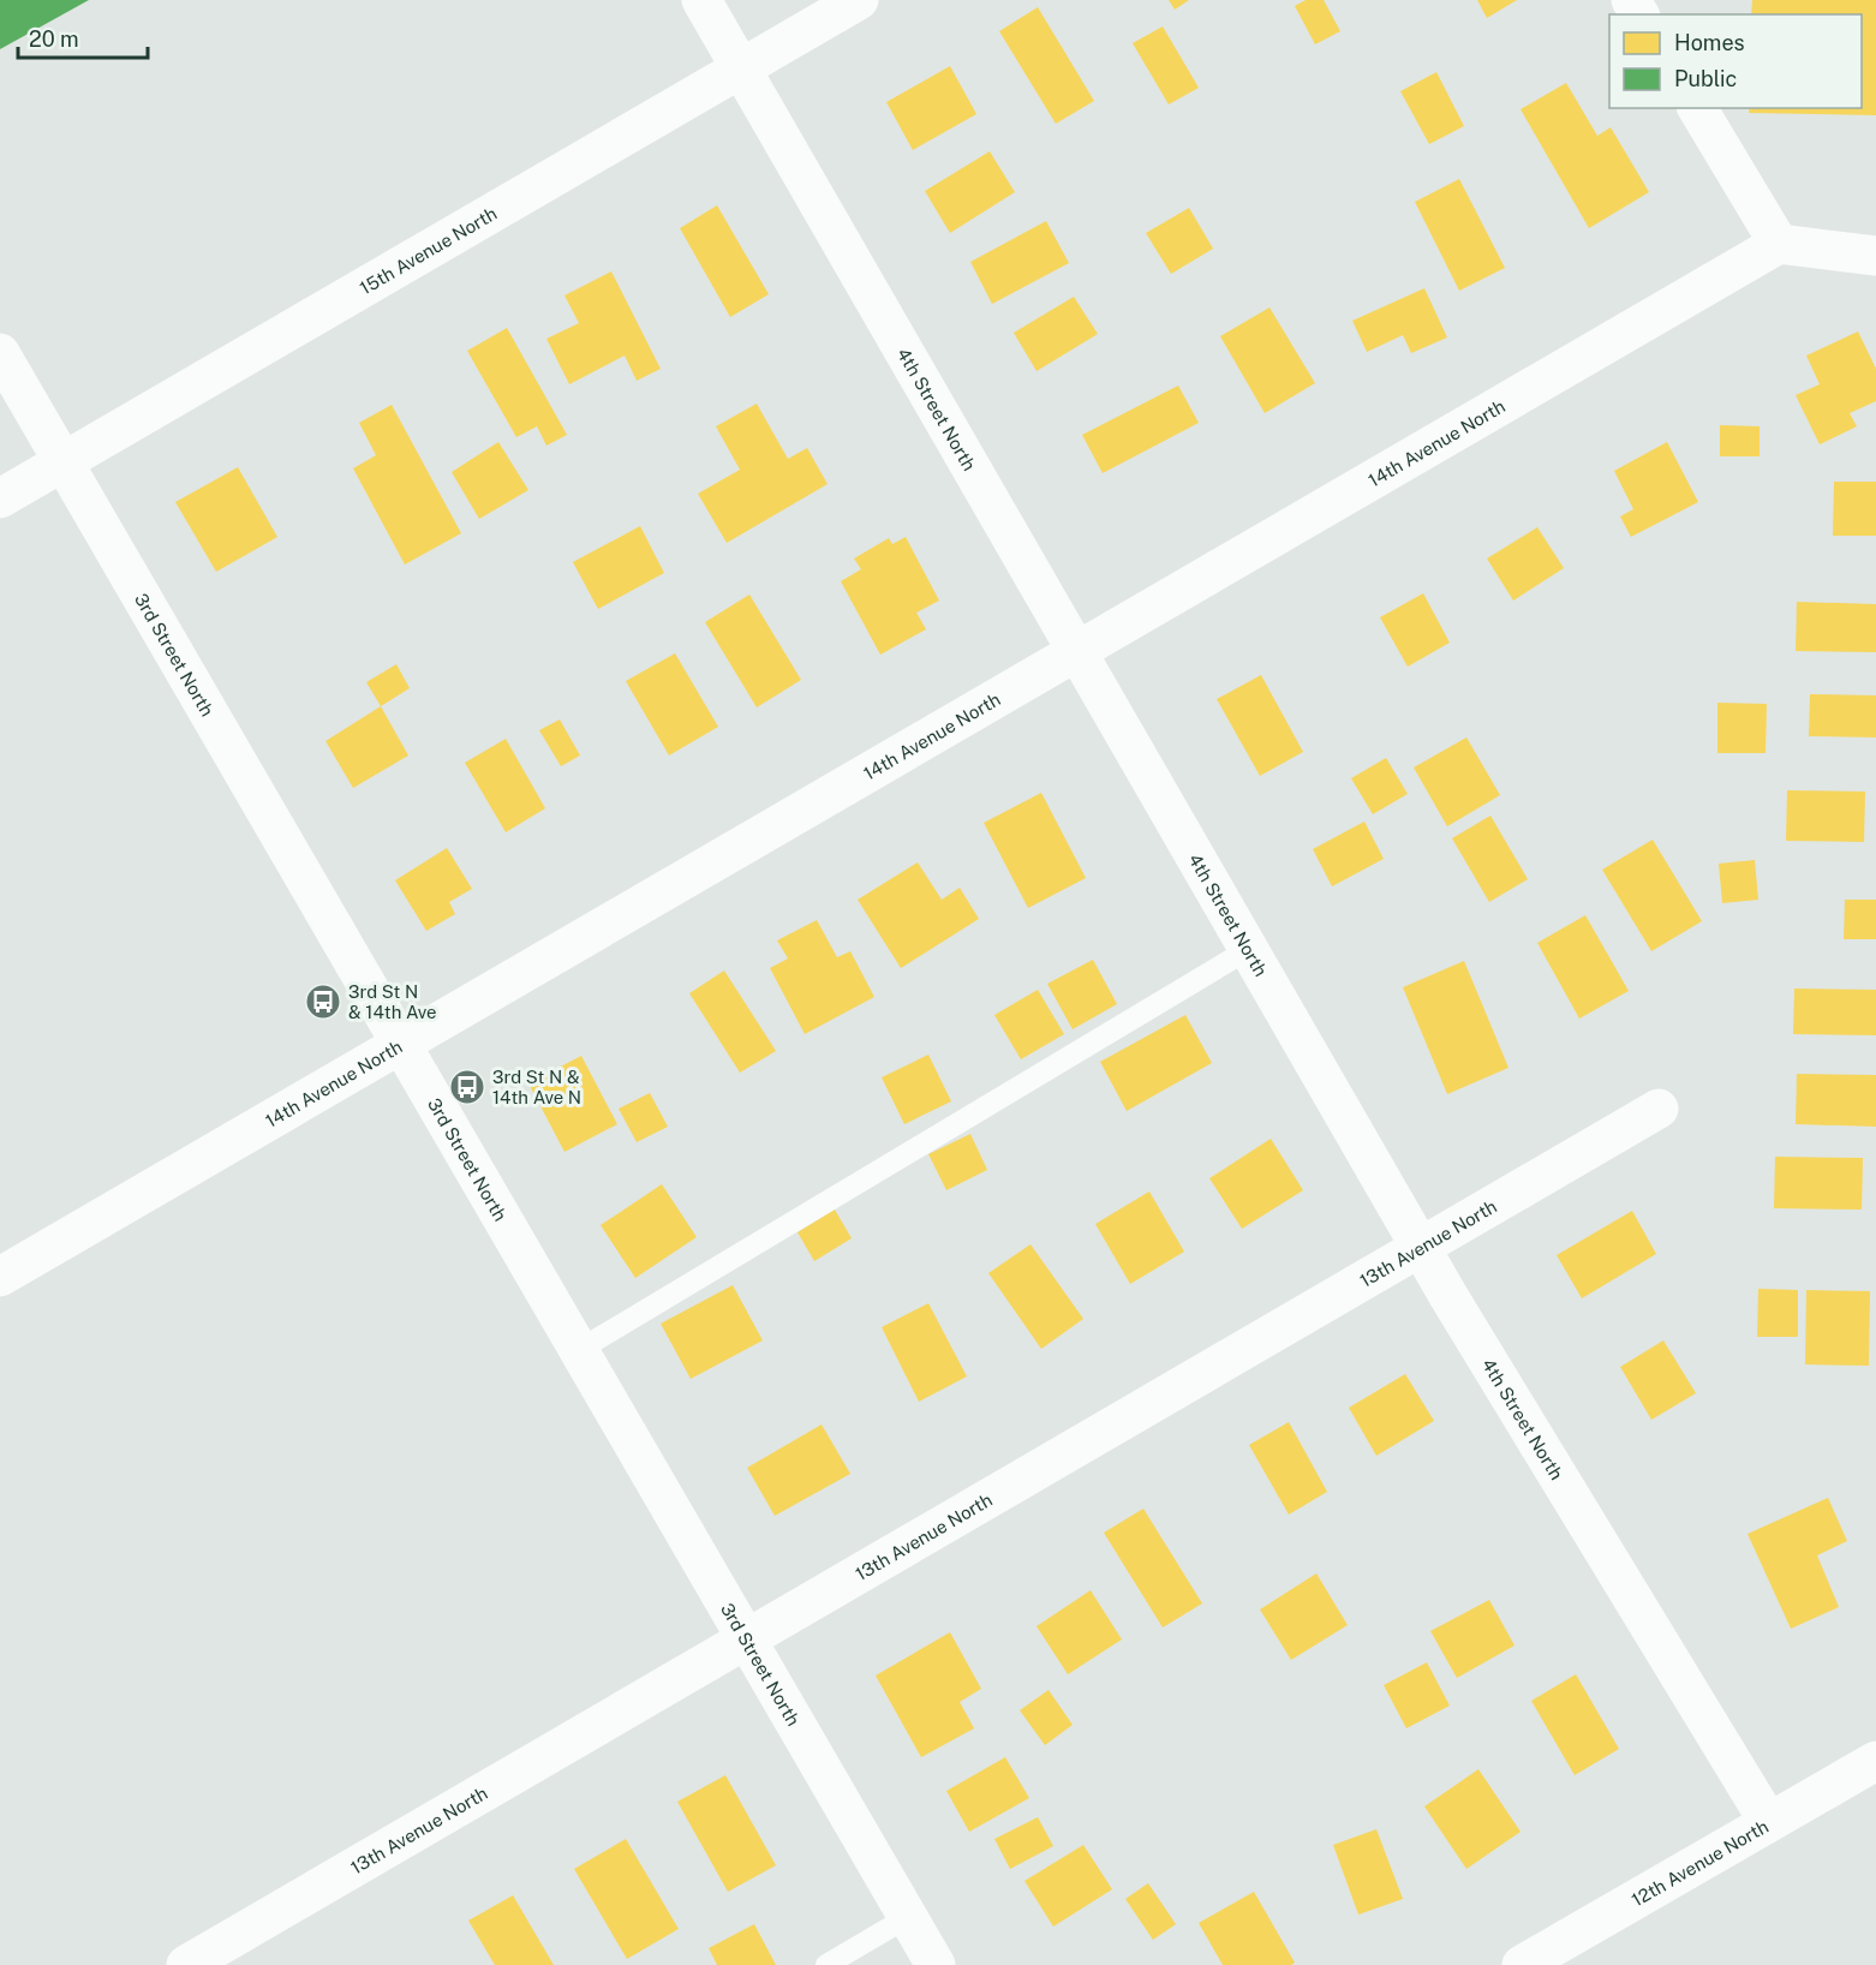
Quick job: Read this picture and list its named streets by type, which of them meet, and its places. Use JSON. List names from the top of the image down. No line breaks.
{"streets":{"street":["15th Avenue North","4th Street North","14th Avenue North","3rd Street North","13th Avenue North","12th Avenue North"]},"crossings":[["15th Avenue North","4th Street North"],["15th Avenue North","3rd Street North"],["4th Street North","14th Avenue North"],["4th Street North","13th Avenue North"],["4th Street North","12th Avenue North"],["14th Avenue North","3rd Street North"],["3rd Street North","13th Avenue North"]],"places":{"bus stop":["3rd St N & 14th Ave","3rd St N & 14th Ave N"]},"legend":["Homes","Public"],"scale_bar":"20 m"}
